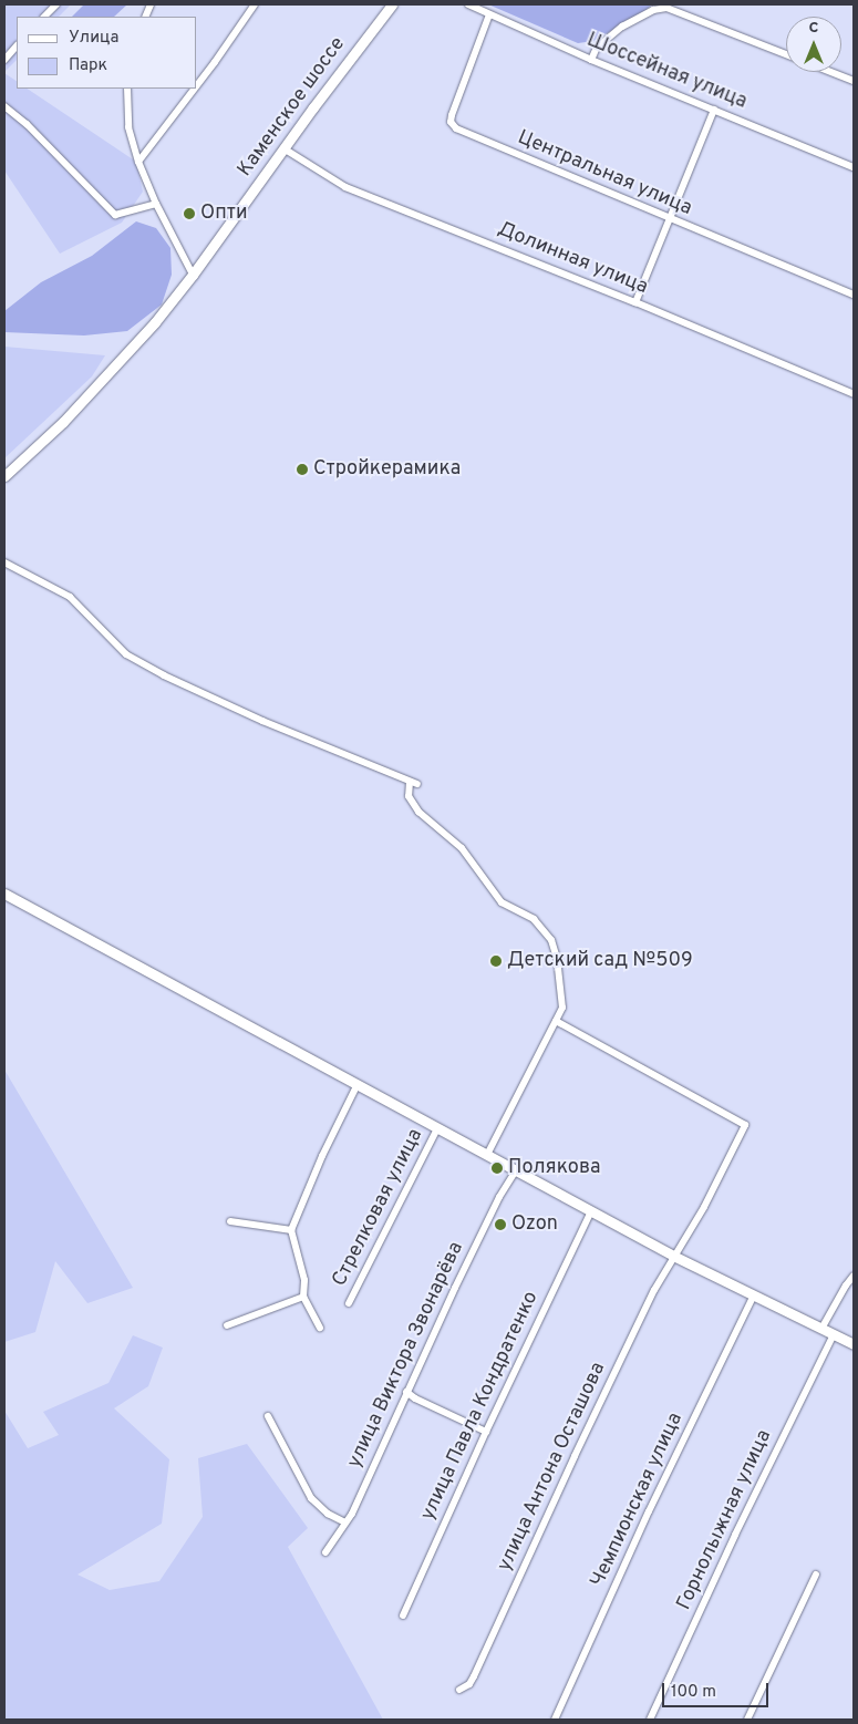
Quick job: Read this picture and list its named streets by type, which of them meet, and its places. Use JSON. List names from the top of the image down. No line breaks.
{"streets":{"street":["Шоссейная улица","Каменское шоссе","Центральная улица","Долинная улица","Стрелковая улица","улица Виктора Звонарёва","улица Павла Кондратенко","улица Антона Осташова","Чемпионская улица","Горнолыжная улица"]},"crossings":[["Шоссейная улица","Центральная улица"],["Каменское шоссе","Долинная улица"]],"places":["Опти","Стройкерамика","Детский сад №509","Полякова","Ozon"],"legend":["Улица","Парк"],"scale_bar":"100 m","north":"top"}
